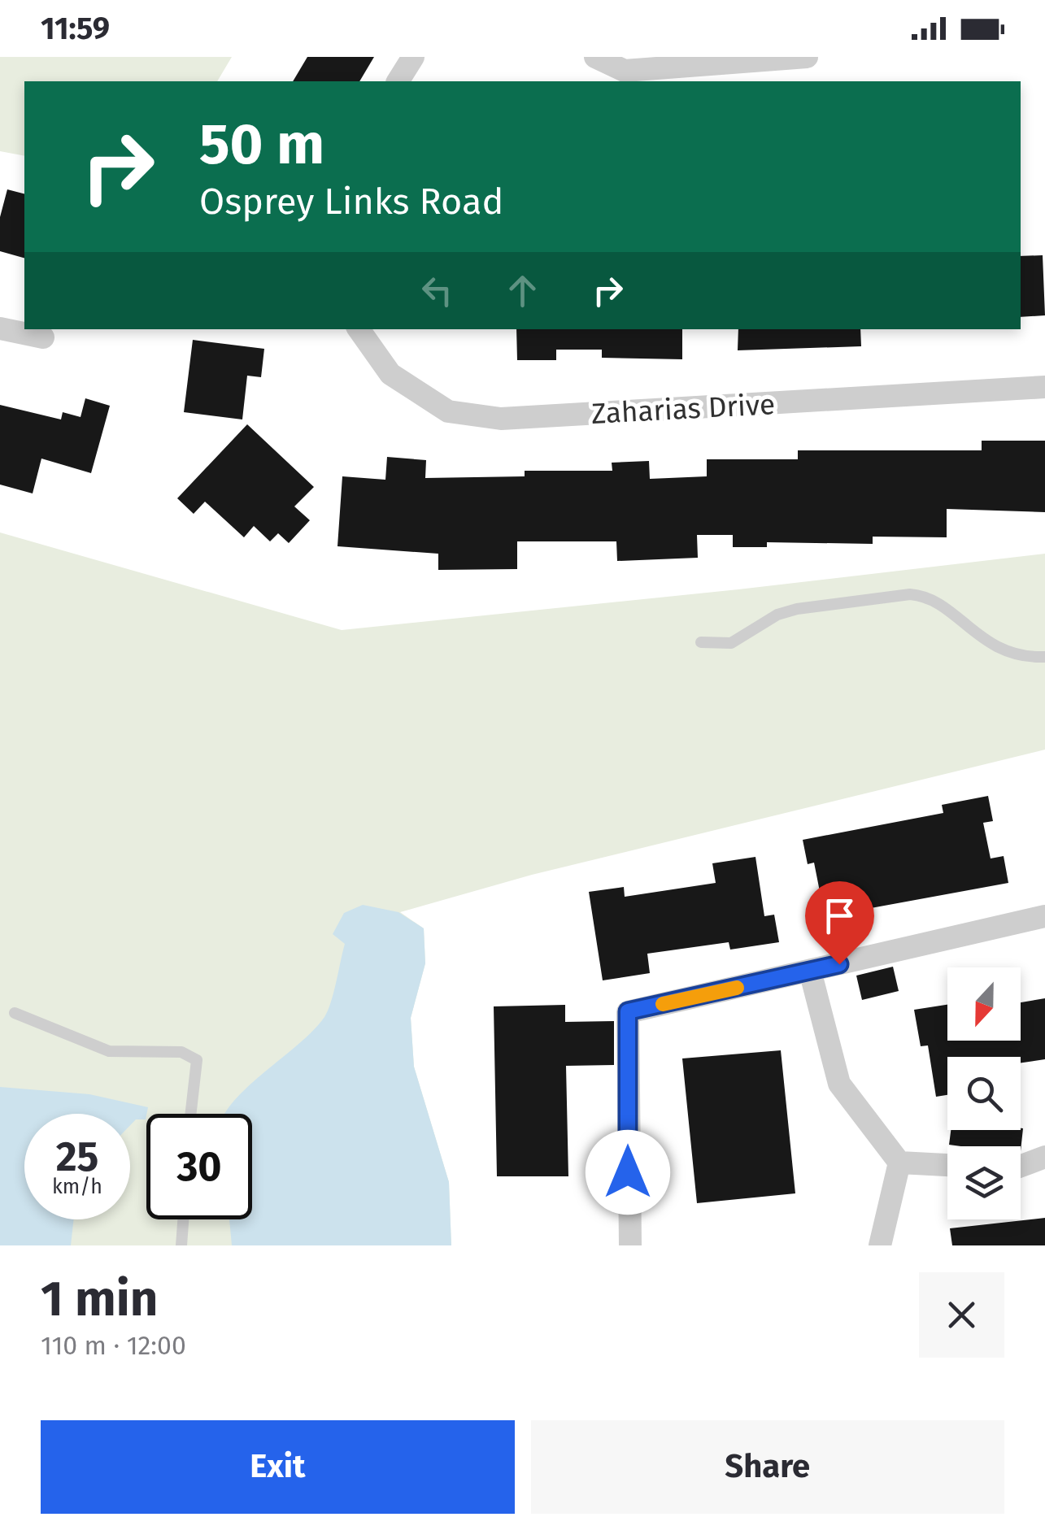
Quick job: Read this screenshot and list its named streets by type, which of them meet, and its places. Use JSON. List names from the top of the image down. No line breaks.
{"streets":{"street":["Zaharias Drive"]},"north":"bottom","page":{"status":"11:59","turn":["50 m","Osprey Links Road"],"speed":"25 km/h","limit":"30","heading":["1 min","110 m · 12:00"],"buttons":["Exit","Share"]}}
